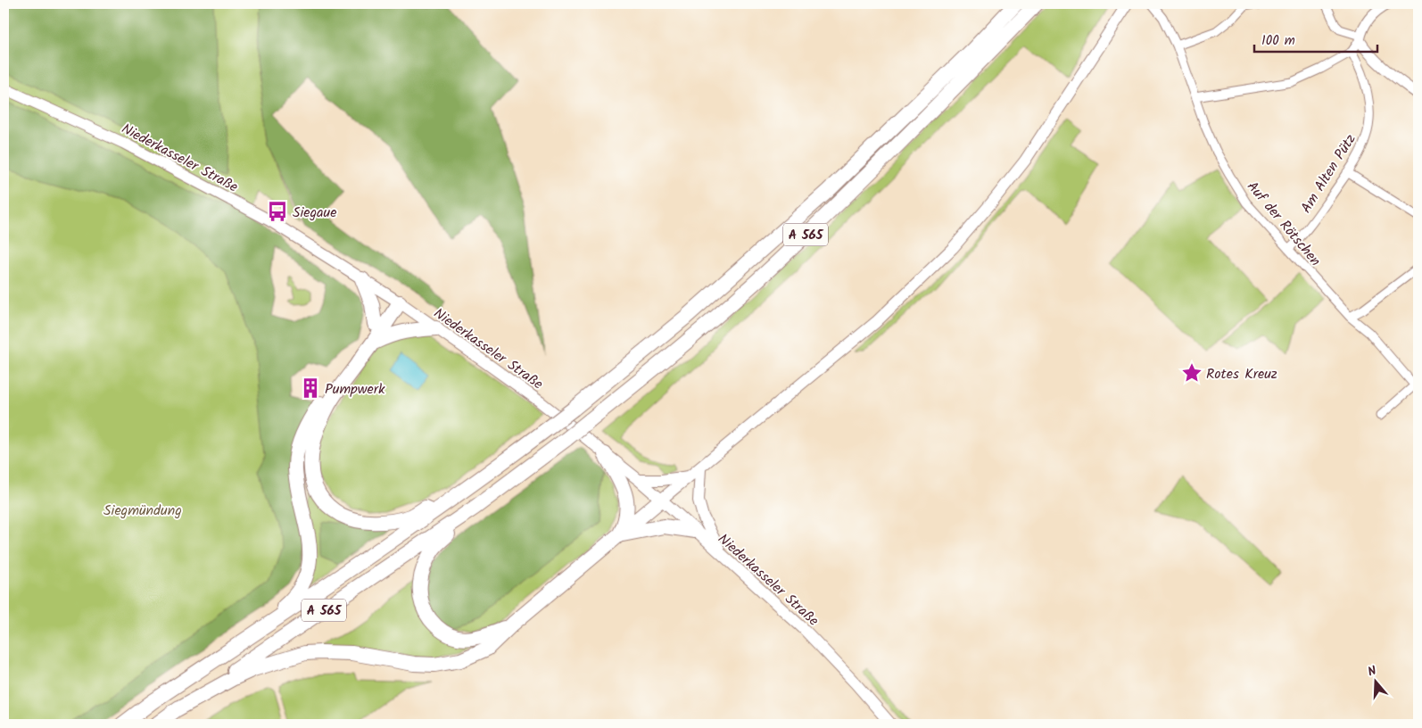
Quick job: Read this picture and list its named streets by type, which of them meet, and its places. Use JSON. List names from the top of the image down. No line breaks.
{"streets":{"highway":["A 565"],"main road":["Niederkasseler Straße"],"street":["Am Alten Pütz","Auf der Rötschen"]},"crossings":[["Am Alten Pütz","Auf der Rötschen"]],"parks":["Siegmündung"],"places":{"bus stop":["Siegaue"],"place":["Rotes Kreuz"],"building":["Pumpwerk"]},"scale_bar":"100 m","north":"top"}
